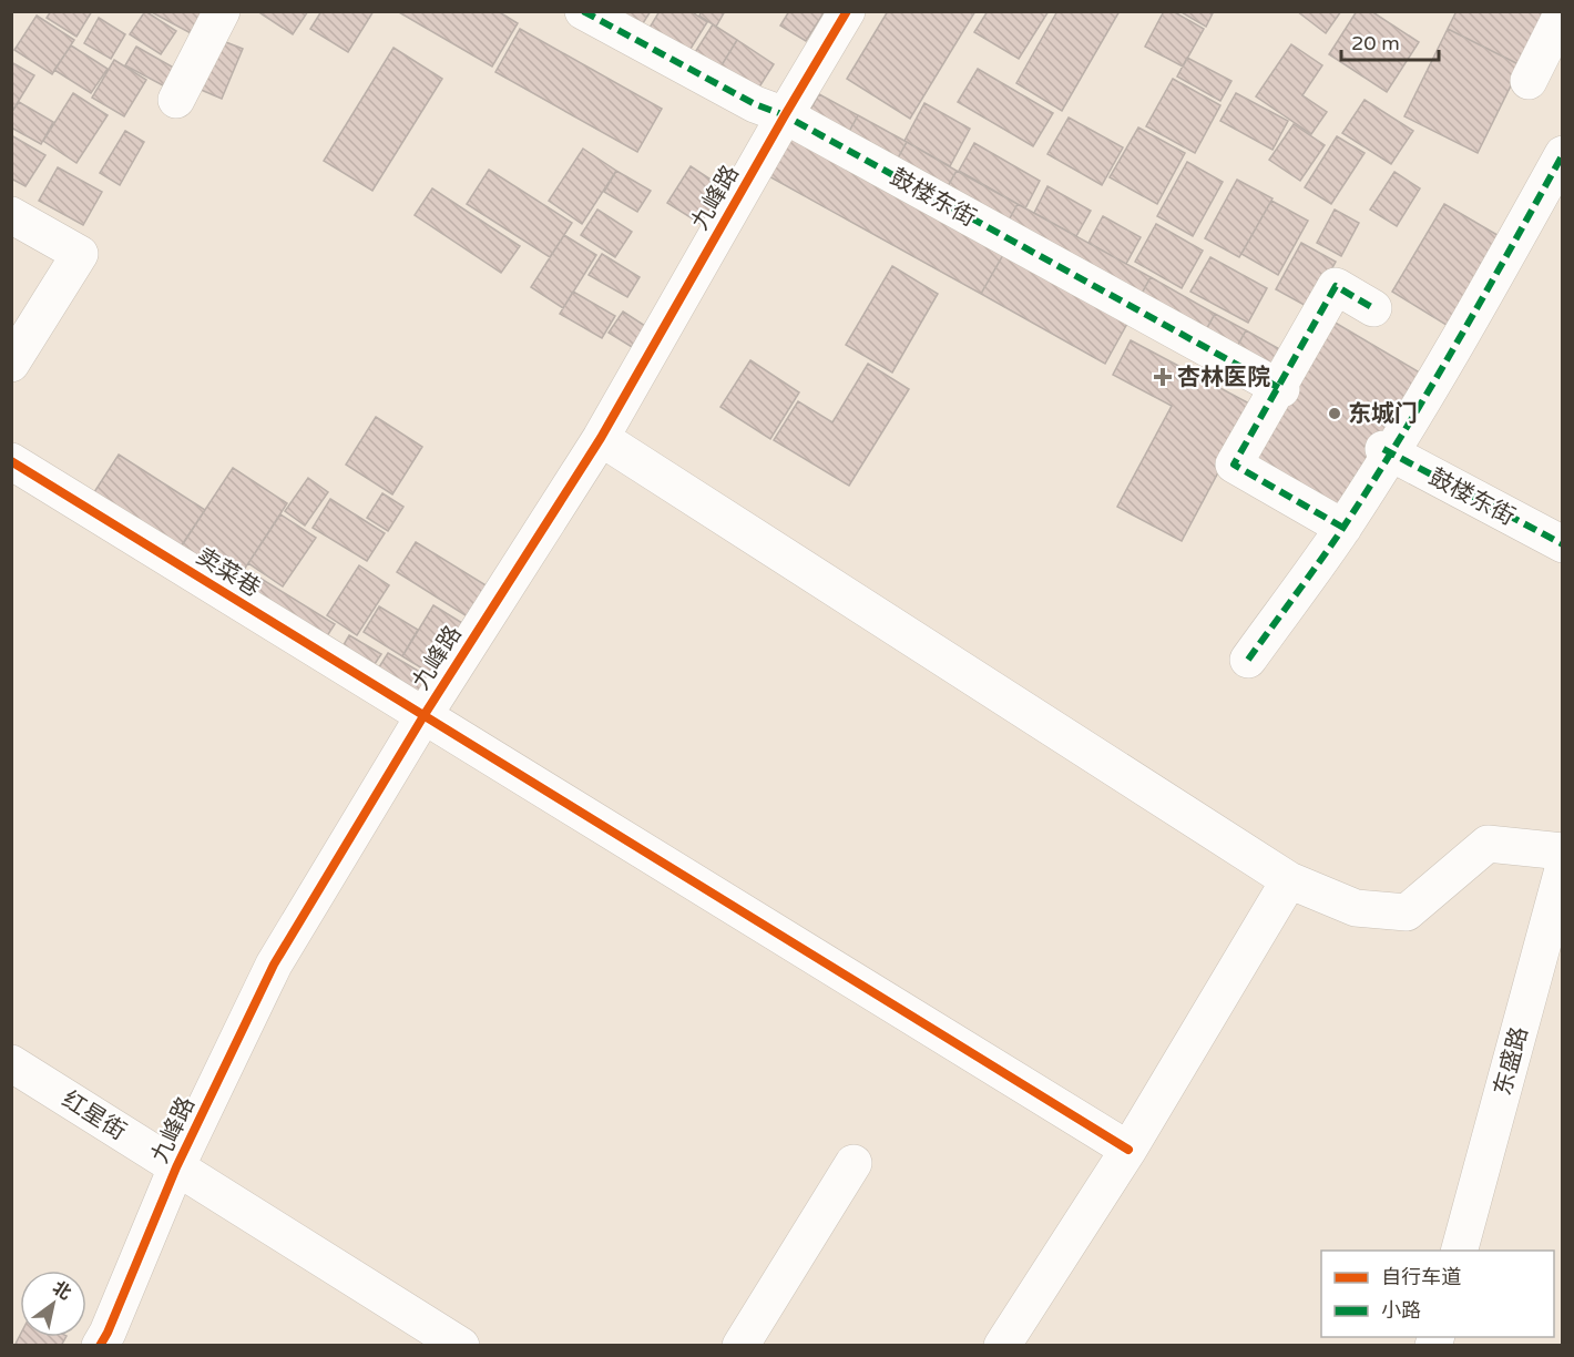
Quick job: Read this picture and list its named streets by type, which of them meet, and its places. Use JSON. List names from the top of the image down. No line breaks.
{"streets":{"street":["九峰路","鼓楼东街","卖菜巷","东盛路","红星街"]},"crossings":[["九峰路","鼓楼东街"],["九峰路","卖菜巷"],["九峰路","红星街"]],"places":{"health":["杏林医院"],"other":["东城门"]},"legend":["自行车道","小路"],"scale_bar":"20 m","north":"top right"}
